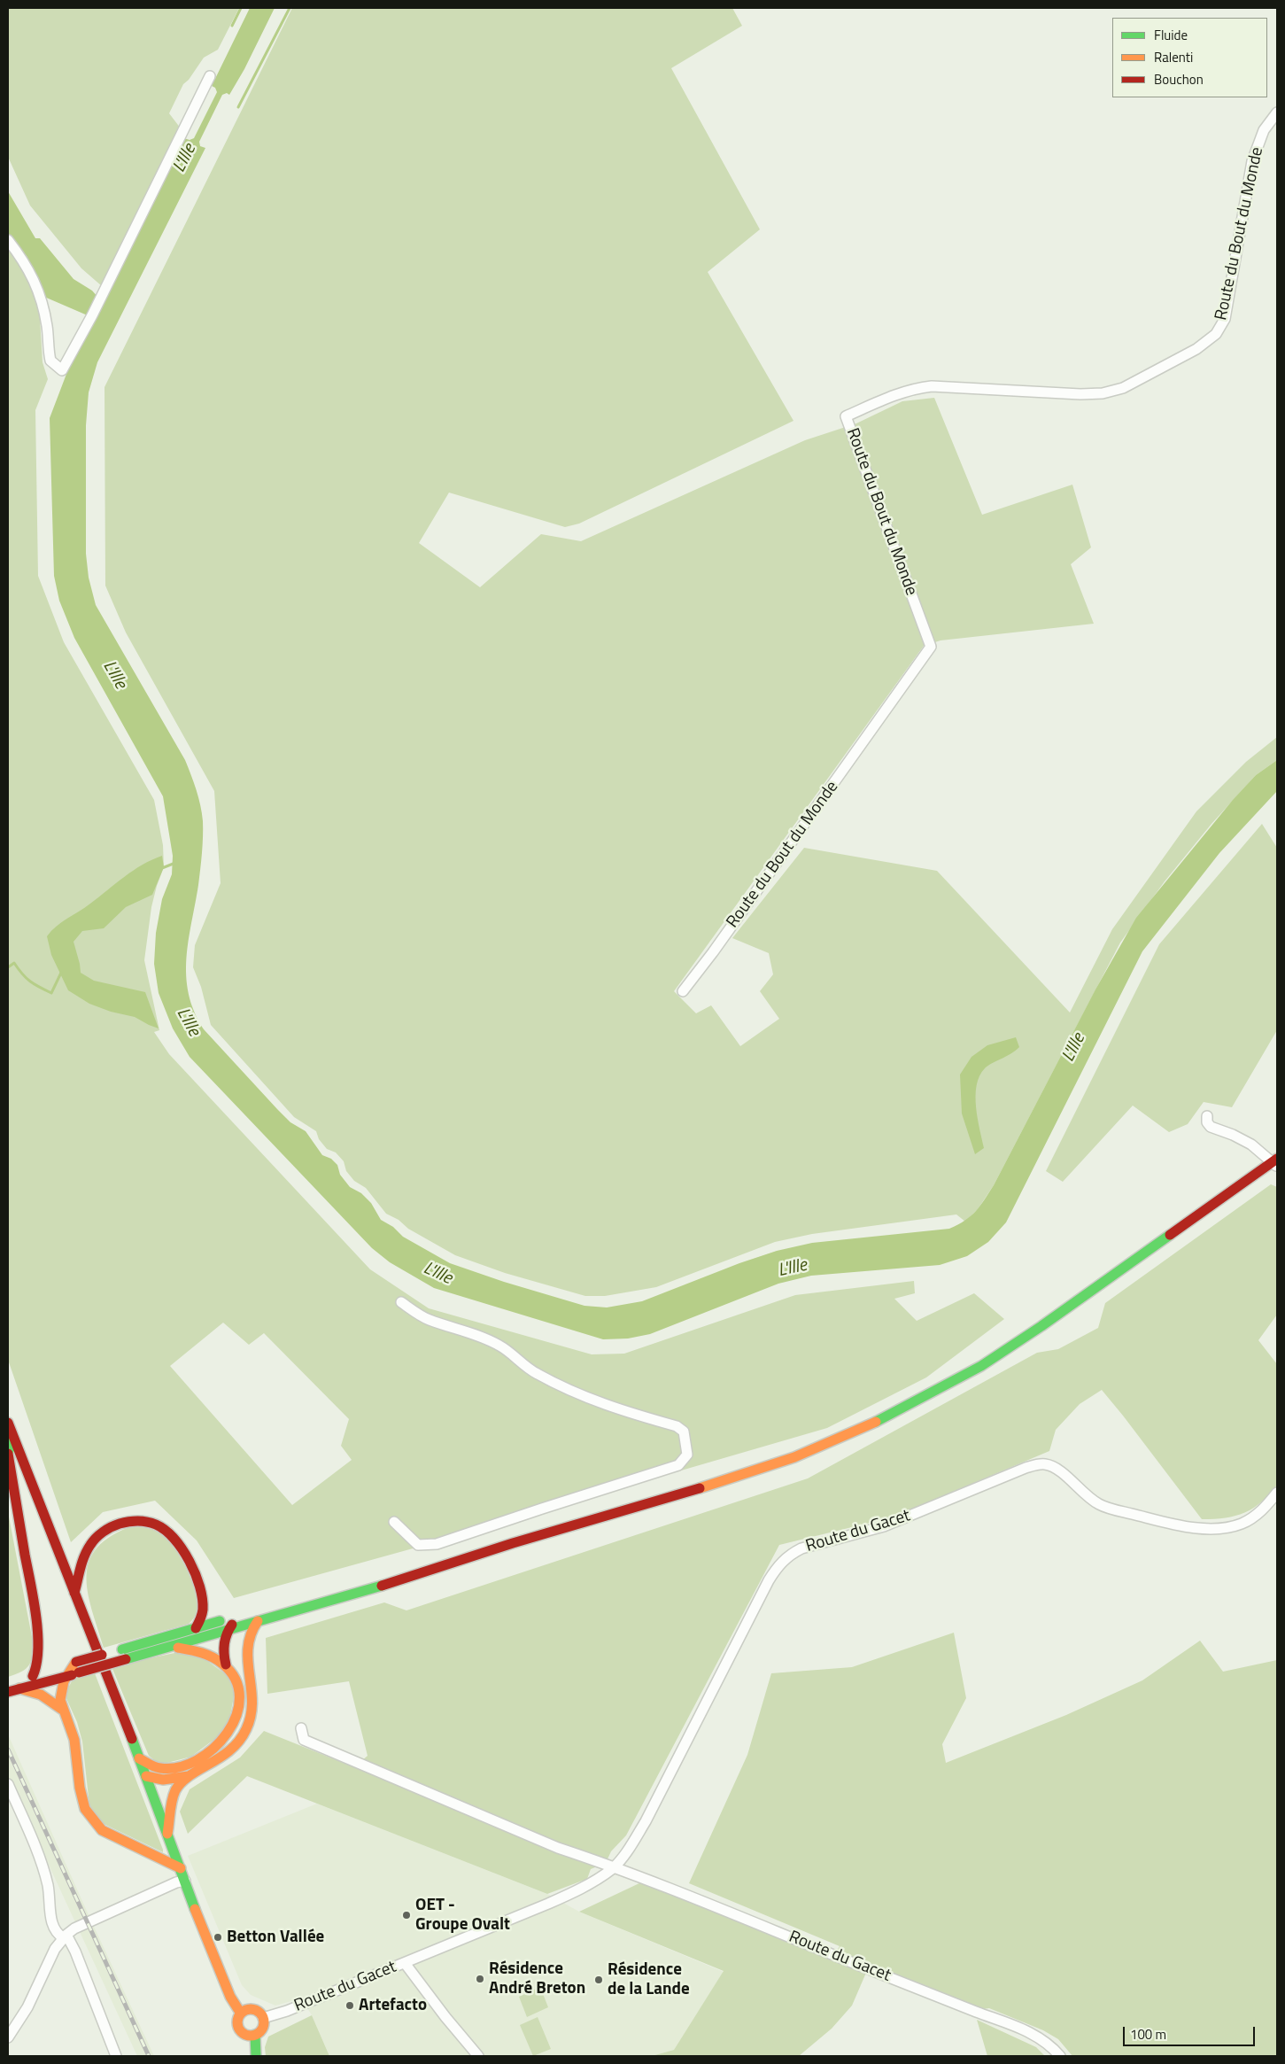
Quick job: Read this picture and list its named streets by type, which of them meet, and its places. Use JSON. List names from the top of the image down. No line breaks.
{"streets":{"street":["Route du Bout du Monde","Route du Gacet"]},"water":["L'Ille"],"places":["OET - Groupe Ovalt","Betton Vallée","Résidence André Breton","Résidence de la Lande","Artefacto"],"legend":["Fluide","Ralenti","Bouchon"],"scale_bar":"100 m"}
